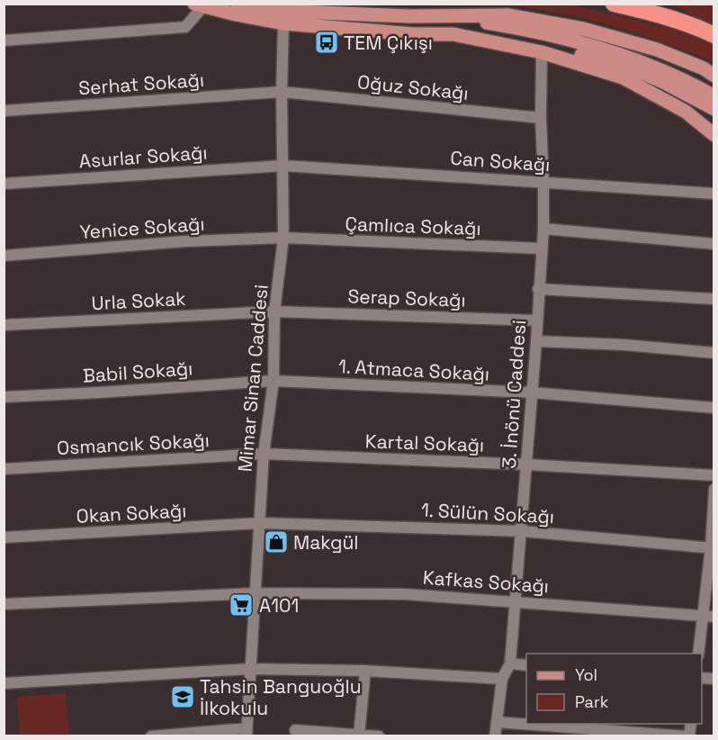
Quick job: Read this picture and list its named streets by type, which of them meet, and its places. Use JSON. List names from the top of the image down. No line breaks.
{"streets":{"street":["Serhat Sokağı","Oğuz Sokağı","Asurlar Sokağı","Can Sokağı","Çamlıca Sokağı","Yenice Sokağı","Serap Sokağı","Urla Sokak","1. Atmaca Sokağı","Babil Sokağı","Mimar Sinan Caddesi","3. İnönü Caddesi","Kartal Sokağı","Osmancık Sokağı","Okan Sokağı","1. Sülün Sokağı","Kafkas Sokağı"]},"crossings":[["Serhat Sokağı","Oğuz Sokağı"],["Serhat Sokağı","Mimar Sinan Caddesi"],["Oğuz Sokağı","Mimar Sinan Caddesi"],["Oğuz Sokağı","3. İnönü Caddesi"],["Asurlar Sokağı","Can Sokağı"],["Asurlar Sokağı","Mimar Sinan Caddesi"],["Can Sokağı","Mimar Sinan Caddesi"],["Can Sokağı","3. İnönü Caddesi"],["Çamlıca Sokağı","Yenice Sokağı"],["Çamlıca Sokağı","Mimar Sinan Caddesi"],["Çamlıca Sokağı","3. İnönü Caddesi"],["Yenice Sokağı","Mimar Sinan Caddesi"],["Serap Sokağı","Urla Sokak"],["Serap Sokağı","Mimar Sinan Caddesi"],["Serap Sokağı","3. İnönü Caddesi"],["Urla Sokak","Mimar Sinan Caddesi"],["1. Atmaca Sokağı","Babil Sokağı"],["1. Atmaca Sokağı","Mimar Sinan Caddesi"],["1. Atmaca Sokağı","3. İnönü Caddesi"],["Babil Sokağı","Mimar Sinan Caddesi"],["Mimar Sinan Caddesi","Kartal Sokağı"],["Mimar Sinan Caddesi","Osmancık Sokağı"],["Mimar Sinan Caddesi","Okan Sokağı"],["Mimar Sinan Caddesi","1. Sülün Sokağı"],["Mimar Sinan Caddesi","Kafkas Sokağı"],["3. İnönü Caddesi","Kartal Sokağı"],["3. İnönü Caddesi","1. Sülün Sokağı"],["3. İnönü Caddesi","Kafkas Sokağı"],["Kartal Sokağı","Osmancık Sokağı"],["Okan Sokağı","1. Sülün Sokağı"]],"places":{"bus stop":["TEM Çıkışı"],"shop":["Makgül"],"supermarket":["A101"],"school or university":["Tahsin Banguoğlu İlkokulu"]},"legend":["Yol","Park"]}
